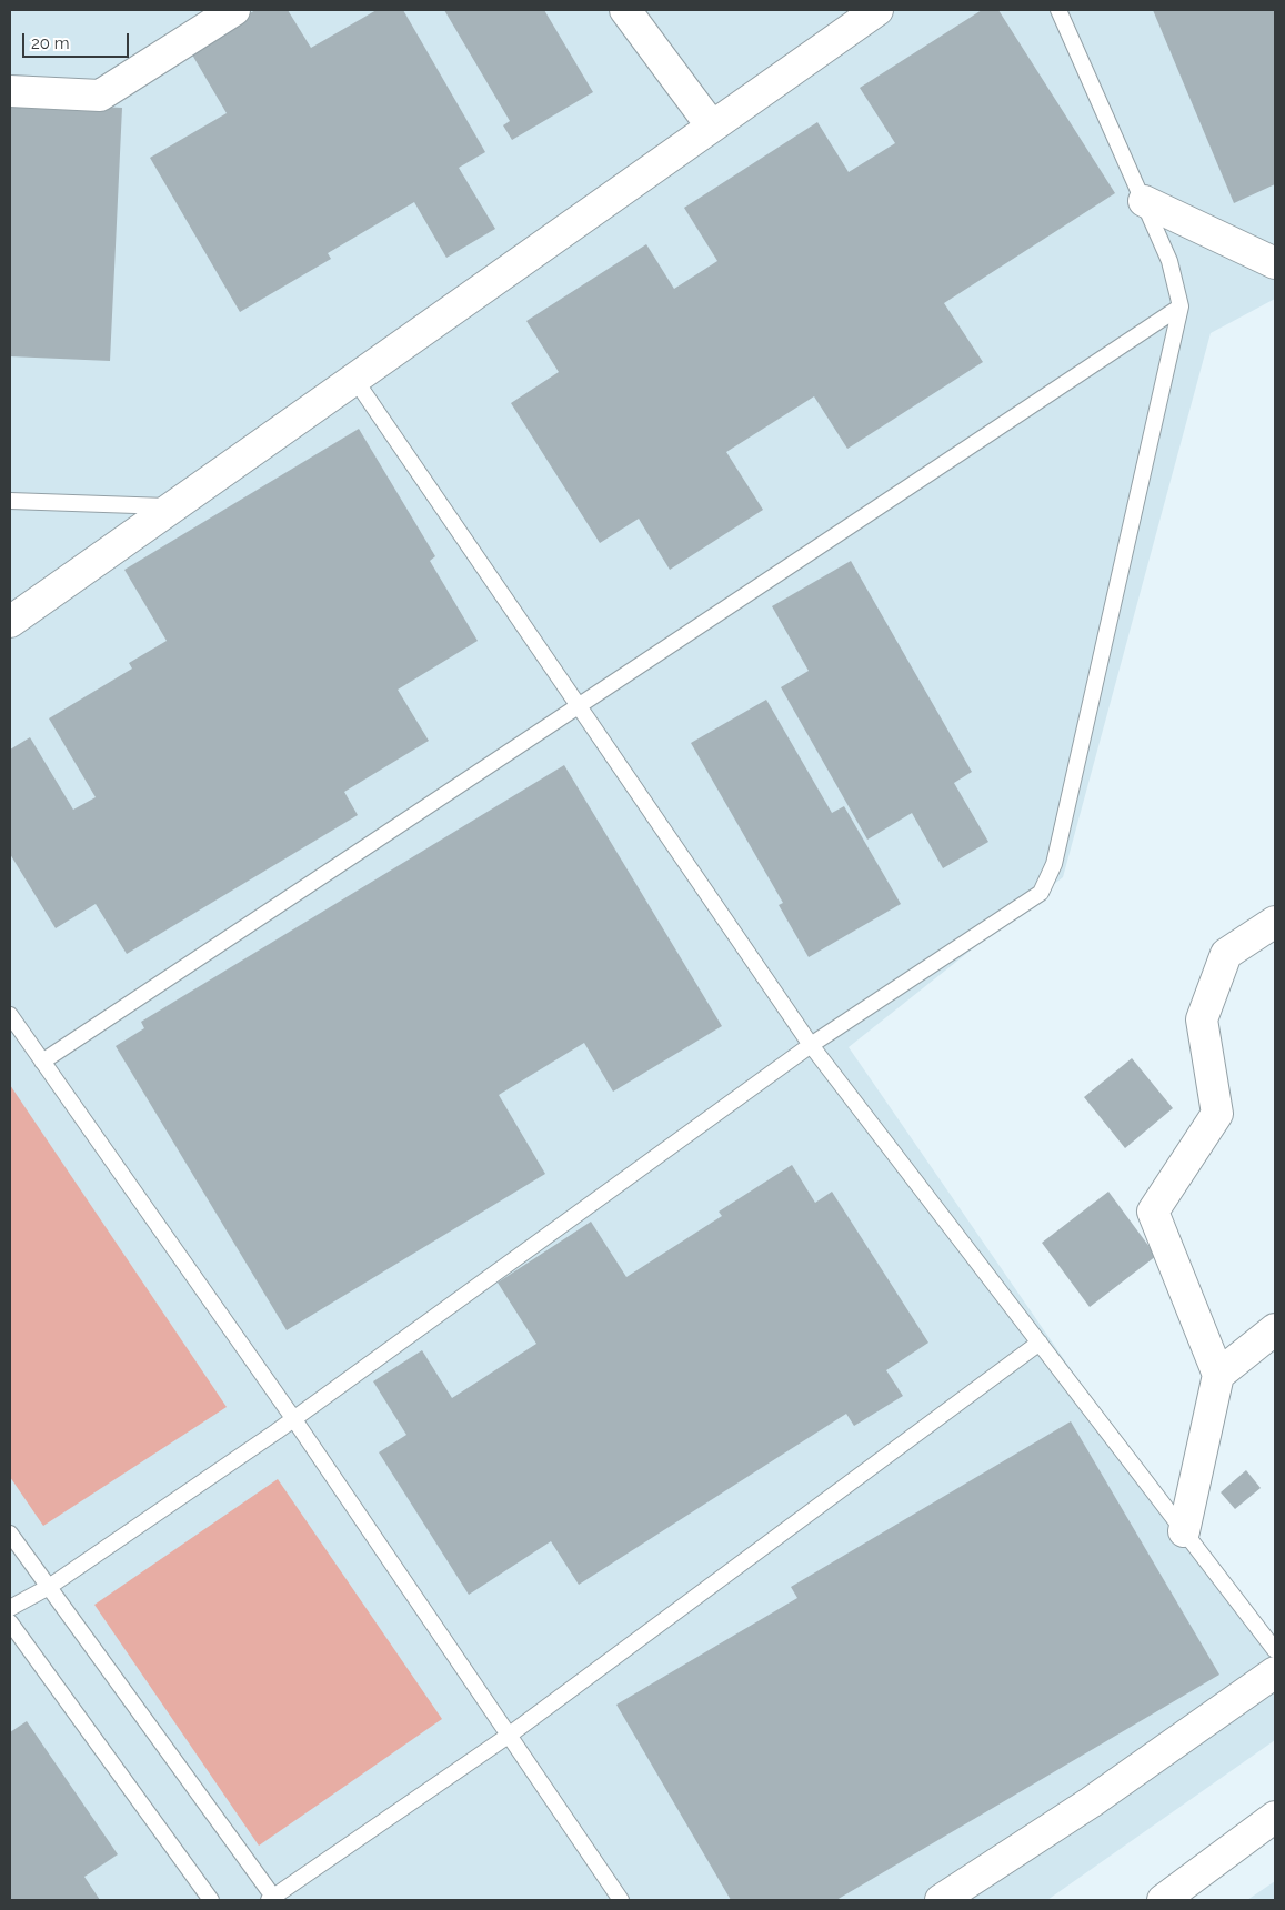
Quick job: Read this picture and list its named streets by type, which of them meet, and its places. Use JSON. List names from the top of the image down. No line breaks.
{"scale_bar":"20 m"}
